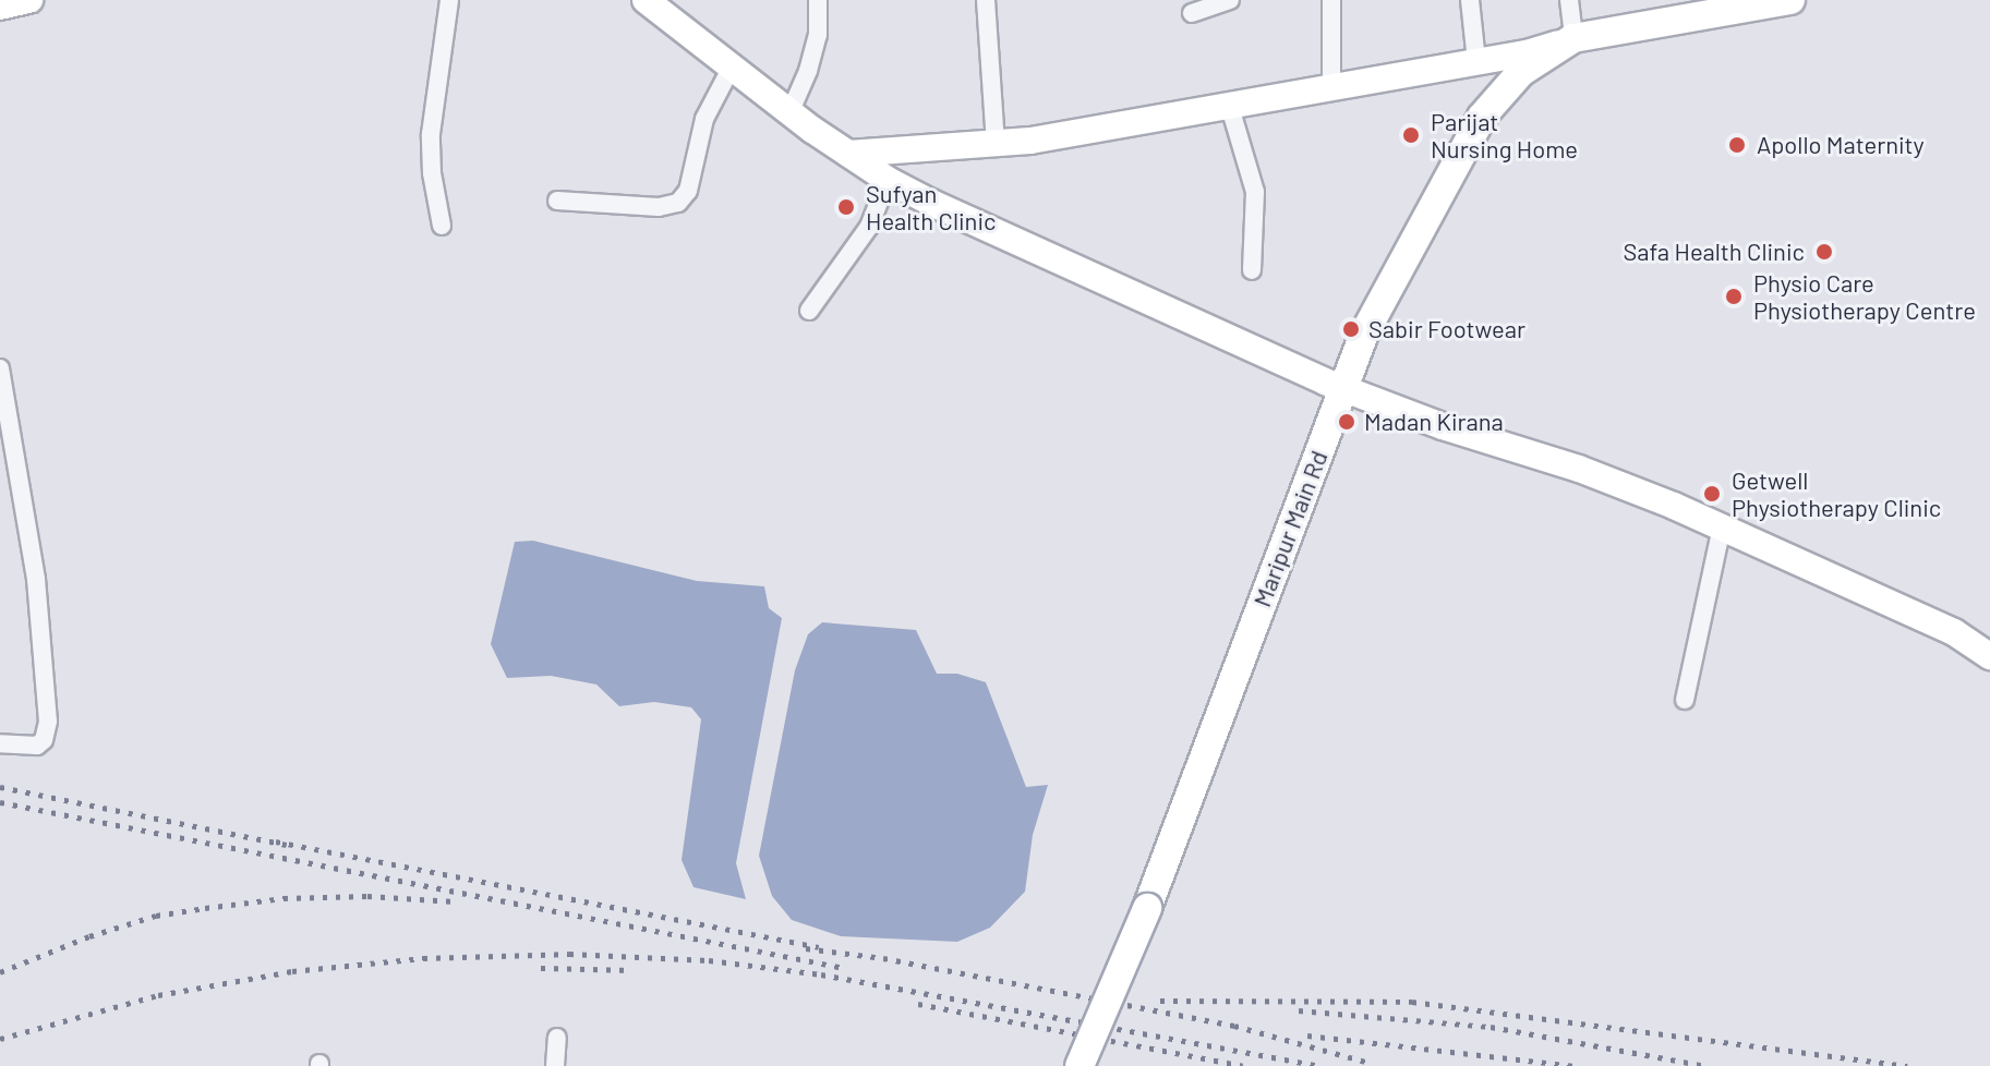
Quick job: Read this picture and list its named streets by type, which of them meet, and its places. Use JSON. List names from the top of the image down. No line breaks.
{"streets":{"main road":["Maripur Main Rd"]},"places":["Parijat Nursing Home","Apollo Maternity","Sufyan Health Clinic","Safa Health Clinic","Physio Care Physiotherapy Centre","Sabir Footwear","Madan Kirana","Getwell Physiotherapy Clinic"]}
